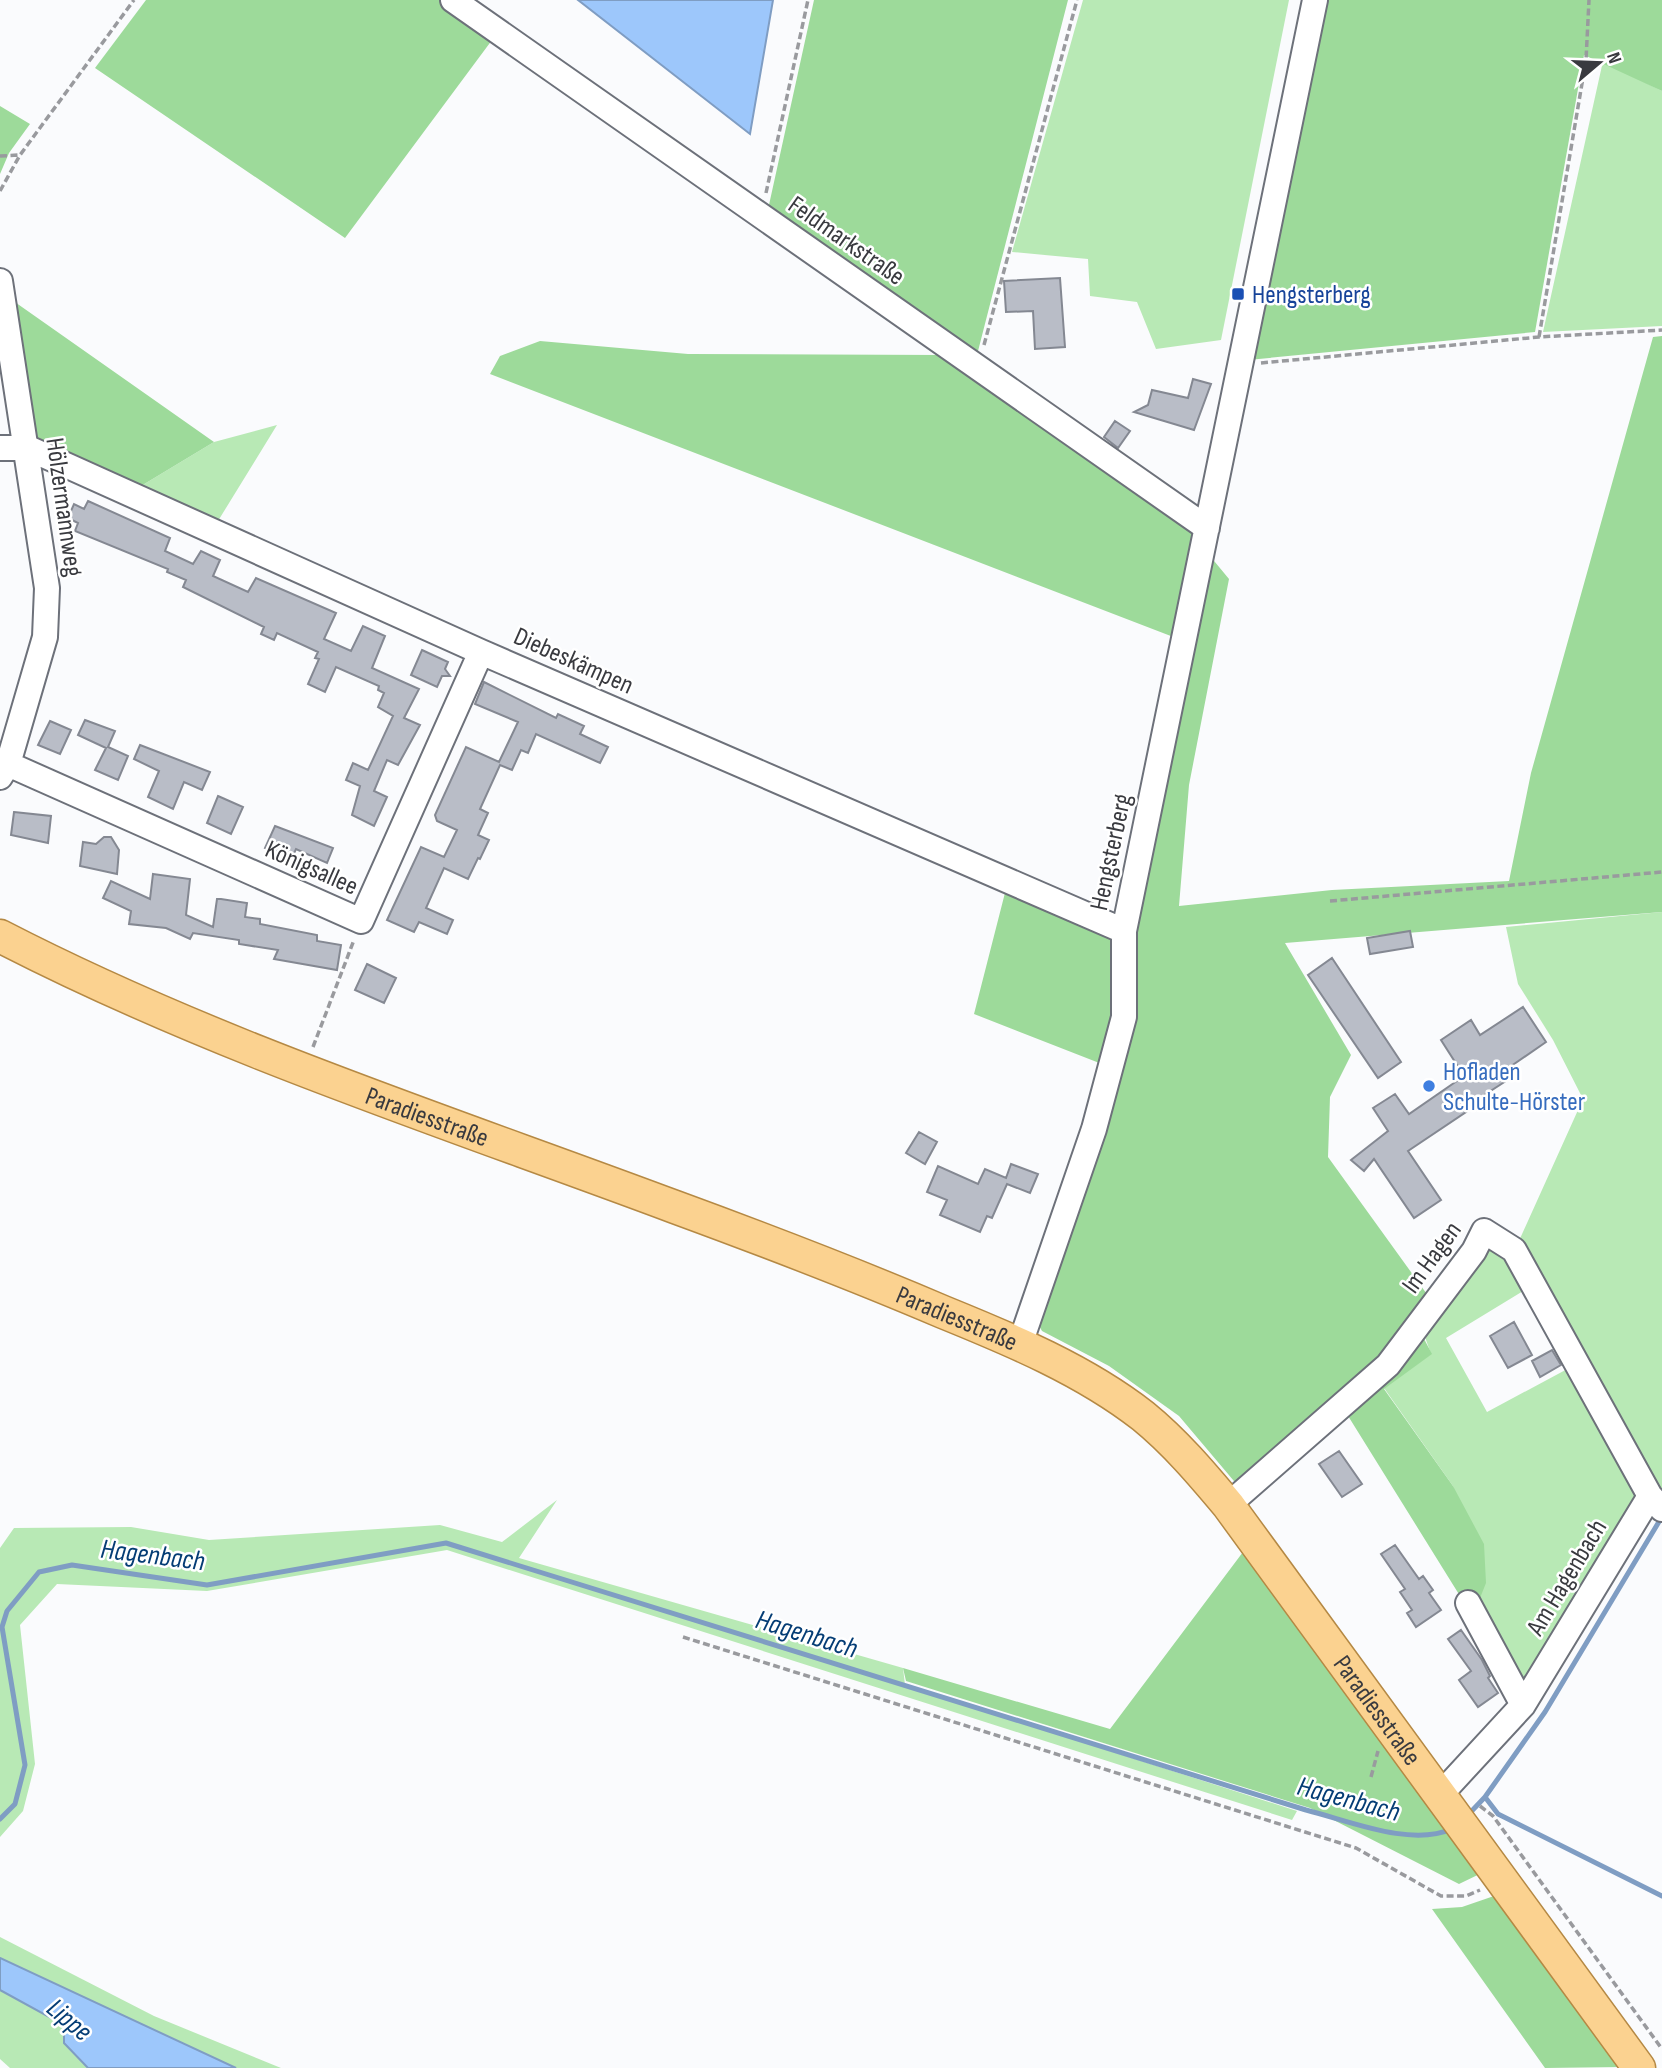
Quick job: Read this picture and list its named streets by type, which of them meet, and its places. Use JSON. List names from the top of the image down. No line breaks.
{"streets":{"main road":["Paradiesstraße"],"street":["Feldmarkstraße","Hölzermannweg","Diebeskämpen","Hengsterberg","Königsallee","Im Hagen","Am Hagenbach"]},"crossings":[["Feldmarkstraße","Hengsterberg"],["Hölzermannweg","Diebeskämpen"],["Hölzermannweg","Königsallee"],["Diebeskämpen","Hengsterberg"],["Diebeskämpen","Königsallee"],["Hengsterberg","Paradiesstraße"],["Paradiesstraße","Im Hagen"],["Paradiesstraße","Am Hagenbach"],["Im Hagen","Am Hagenbach"]],"water":["Hagenbach","Lippe"],"places":{"transit":["Hengsterberg"],"other":["Hofladen Schulte-Hörster"]},"north":"right"}
